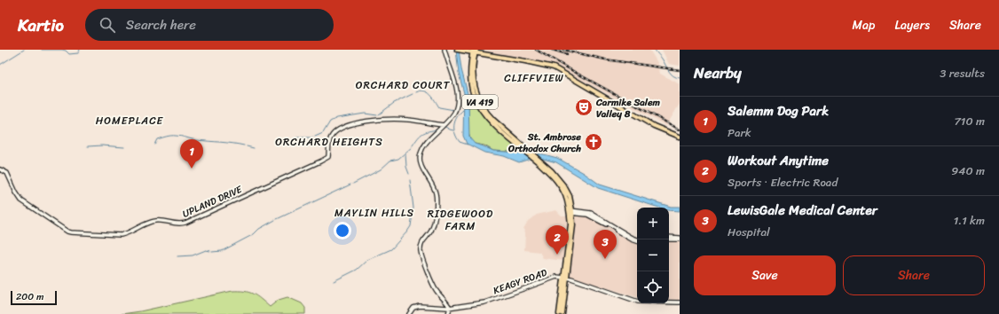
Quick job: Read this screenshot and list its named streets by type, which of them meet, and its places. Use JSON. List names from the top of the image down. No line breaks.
{"streets":{"main road":["VA 419"],"street":["UPLAND DRIVE","KEAGY ROAD"]},"crossings":[["VA 419","KEAGY ROAD"]],"districts":["CLIFFVIEW","ORCHARD COURT","HOMEPLACE","ORCHARD HEIGHTS","MAYLIN HILLS","RIDGEWOOD FARM"],"places":{"theatre":["Carmike Salem Valley 8"],"church":["St. Ambrose Orthodox Church"]},"scale_bar":"200 m","page":{"header":"Kartio","search":"Search here","nav":["Map","Layers","Share"],"heading":["Nearby","3 results"],"list":[{"mark":"1","name":"Salemm Dog Park","note":"Park","value":"710 m"},{"mark":"2","name":"Workout Anytime","note":"Sports · Electric Road","value":"940 m"},{"mark":"3","name":"LewisGale Medical Center","note":"Hospital","value":"1.1 km"}],"pins":["1","2","3"],"map_buttons":["+","−"],"buttons":["Save","Share"],"scale":"200 m"}}
